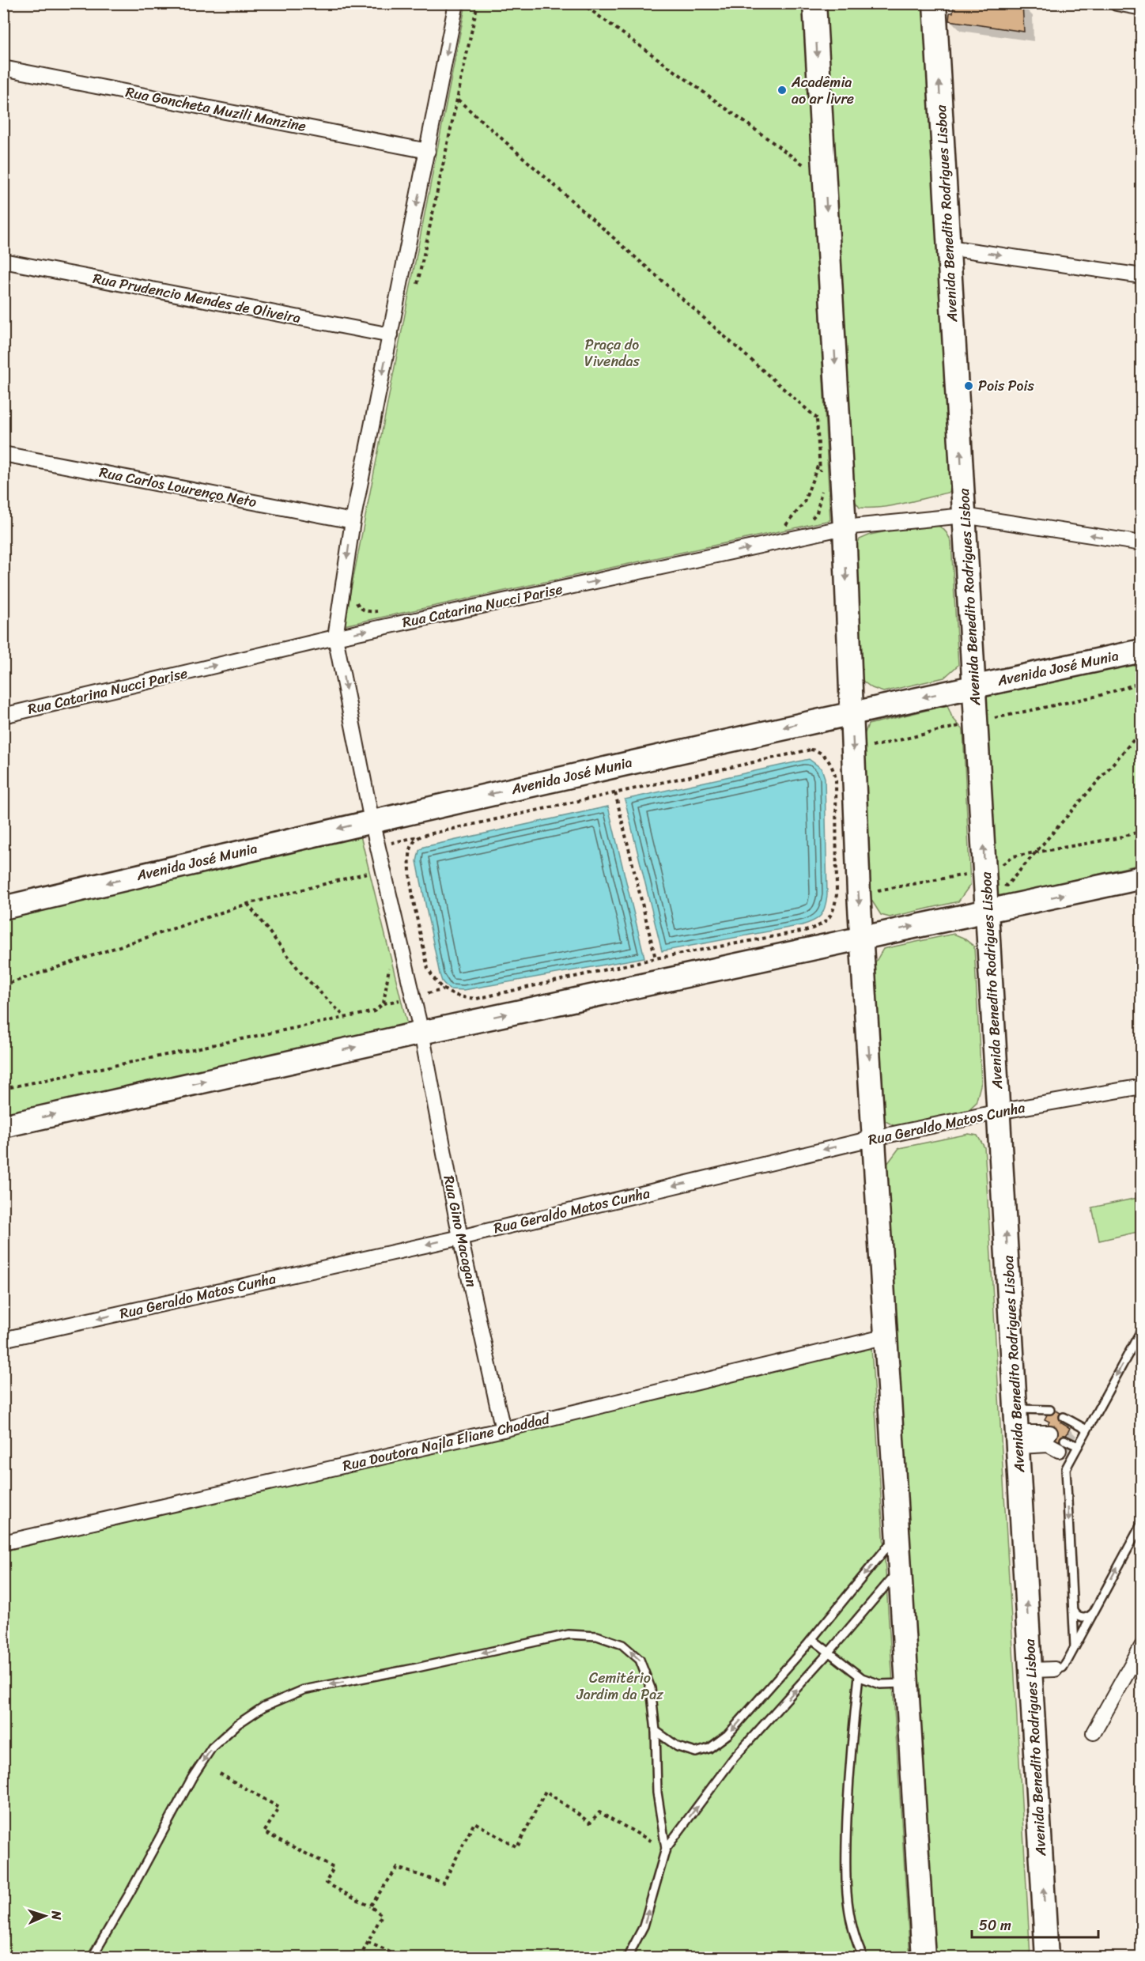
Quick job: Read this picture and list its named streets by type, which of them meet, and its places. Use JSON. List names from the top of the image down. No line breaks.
{"streets":{"main road":["Avenida Benedito Rodrigues Lisboa","Avenida José Munia"],"street":["Rua Goncheta Muzili Manzine","Rua Prudencio Mendes de Oliveira","Rua Carlos Lourenço Neto","Rua Catarina Nucci Parise","Rua Geraldo Matos Cunha","Rua Gino Macagan","Rua Doutora Najla Eliane Chaddad"]},"crossings":[["Rua Goncheta Muzili Manzine","Rua Gino Macagan"],["Avenida Benedito Rodrigues Lisboa","Rua Catarina Nucci Parise"],["Avenida Benedito Rodrigues Lisboa","Avenida José Munia"],["Avenida Benedito Rodrigues Lisboa","Rua Geraldo Matos Cunha"],["Rua Prudencio Mendes de Oliveira","Rua Gino Macagan"],["Rua Carlos Lourenço Neto","Rua Gino Macagan"],["Rua Catarina Nucci Parise","Rua Gino Macagan"],["Avenida José Munia","Rua Gino Macagan"],["Rua Geraldo Matos Cunha","Rua Gino Macagan"],["Rua Gino Macagan","Rua Doutora Najla Eliane Chaddad"]],"one_way":["Avenida José Munia","Rua Geraldo Matos Cunha","Rua Gino Macagan"],"parks":["Praça do Vivendas","Cemitério Jardim da Paz"],"places":["Acadêmia ao ar livre","Pois Pois"],"scale_bar":"50 m","north":"right"}
